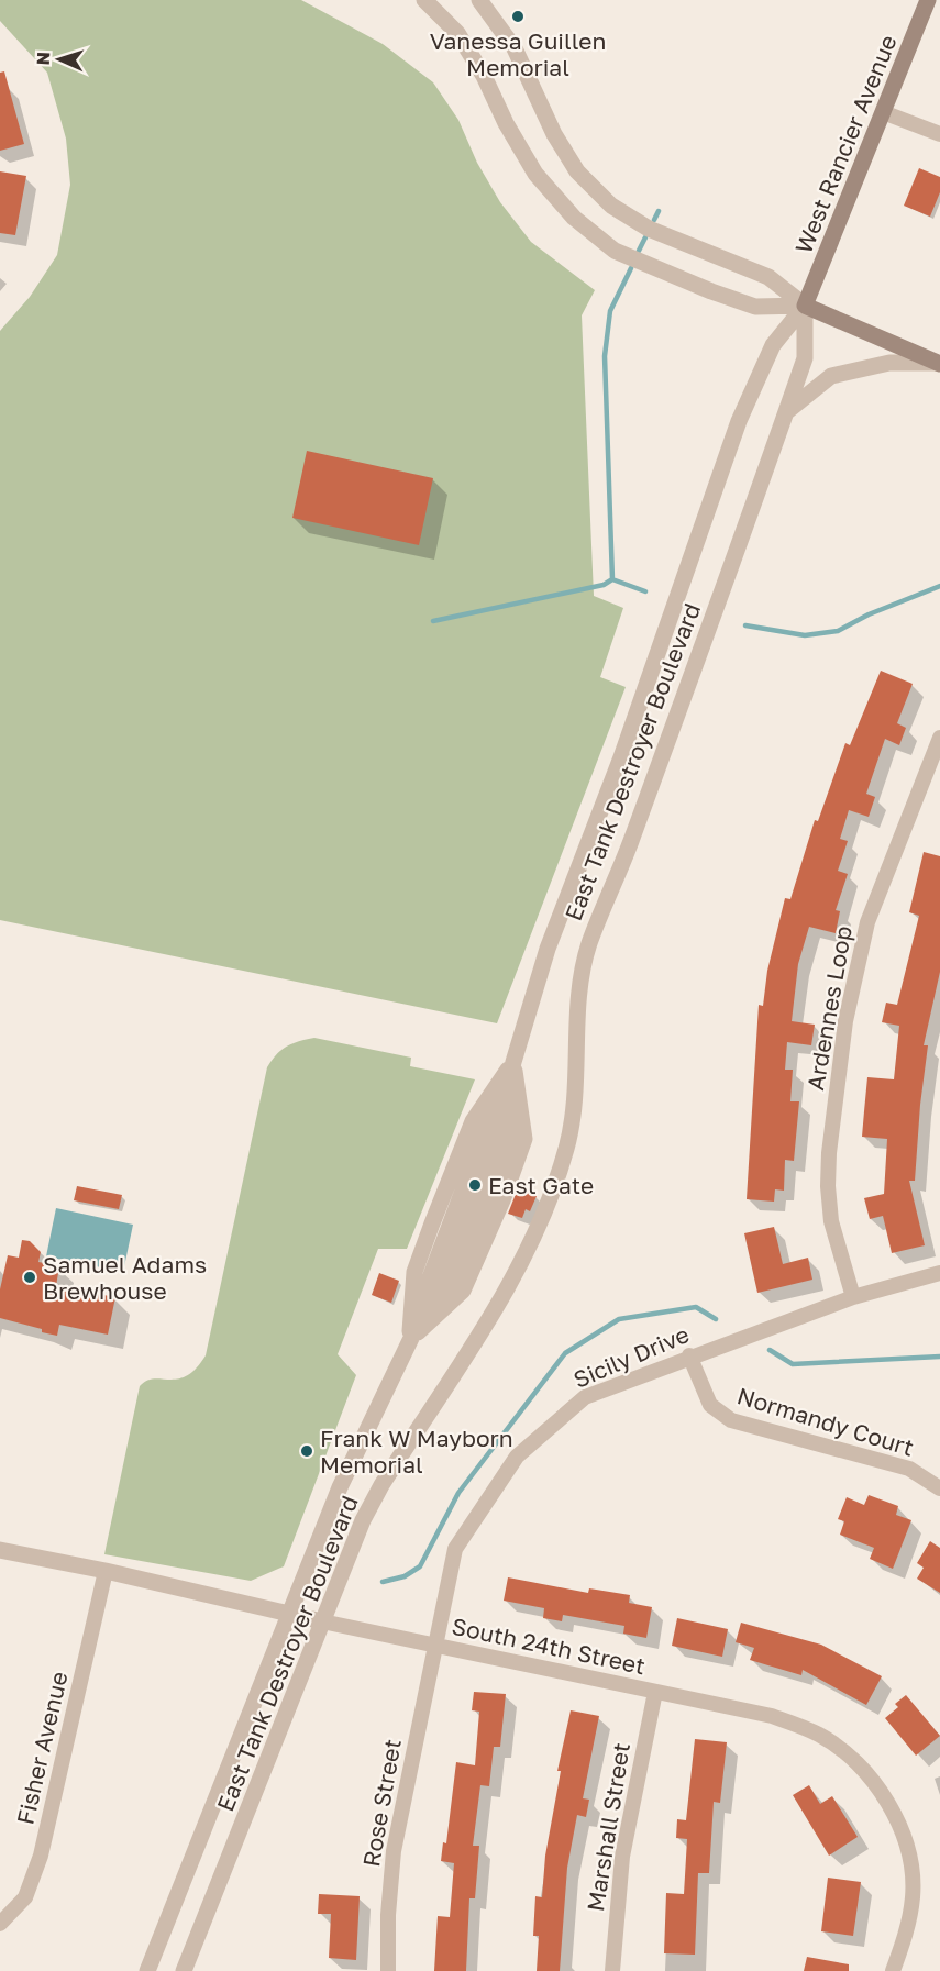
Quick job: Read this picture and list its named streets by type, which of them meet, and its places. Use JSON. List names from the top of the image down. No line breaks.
{"streets":{"main road":["West Rancier Avenue"],"street":["East Tank Destroyer Boulevard","Ardennes Loop","Sicily Drive","Normandy Court","South 24th Street","Fisher Avenue","Rose Street","Marshall Street"]},"crossings":[["West Rancier Avenue","East Tank Destroyer Boulevard"],["East Tank Destroyer Boulevard","South 24th Street"],["Ardennes Loop","Sicily Drive"],["Sicily Drive","Normandy Court"],["Sicily Drive","South 24th Street"],["Sicily Drive","Rose Street"],["South 24th Street","Fisher Avenue"],["South 24th Street","Rose Street"],["South 24th Street","Marshall Street"]],"places":["Vanessa Guillen Memorial","East Gate","Samuel Adams Brewhouse","Frank W Mayborn Memorial"],"north":"left"}
